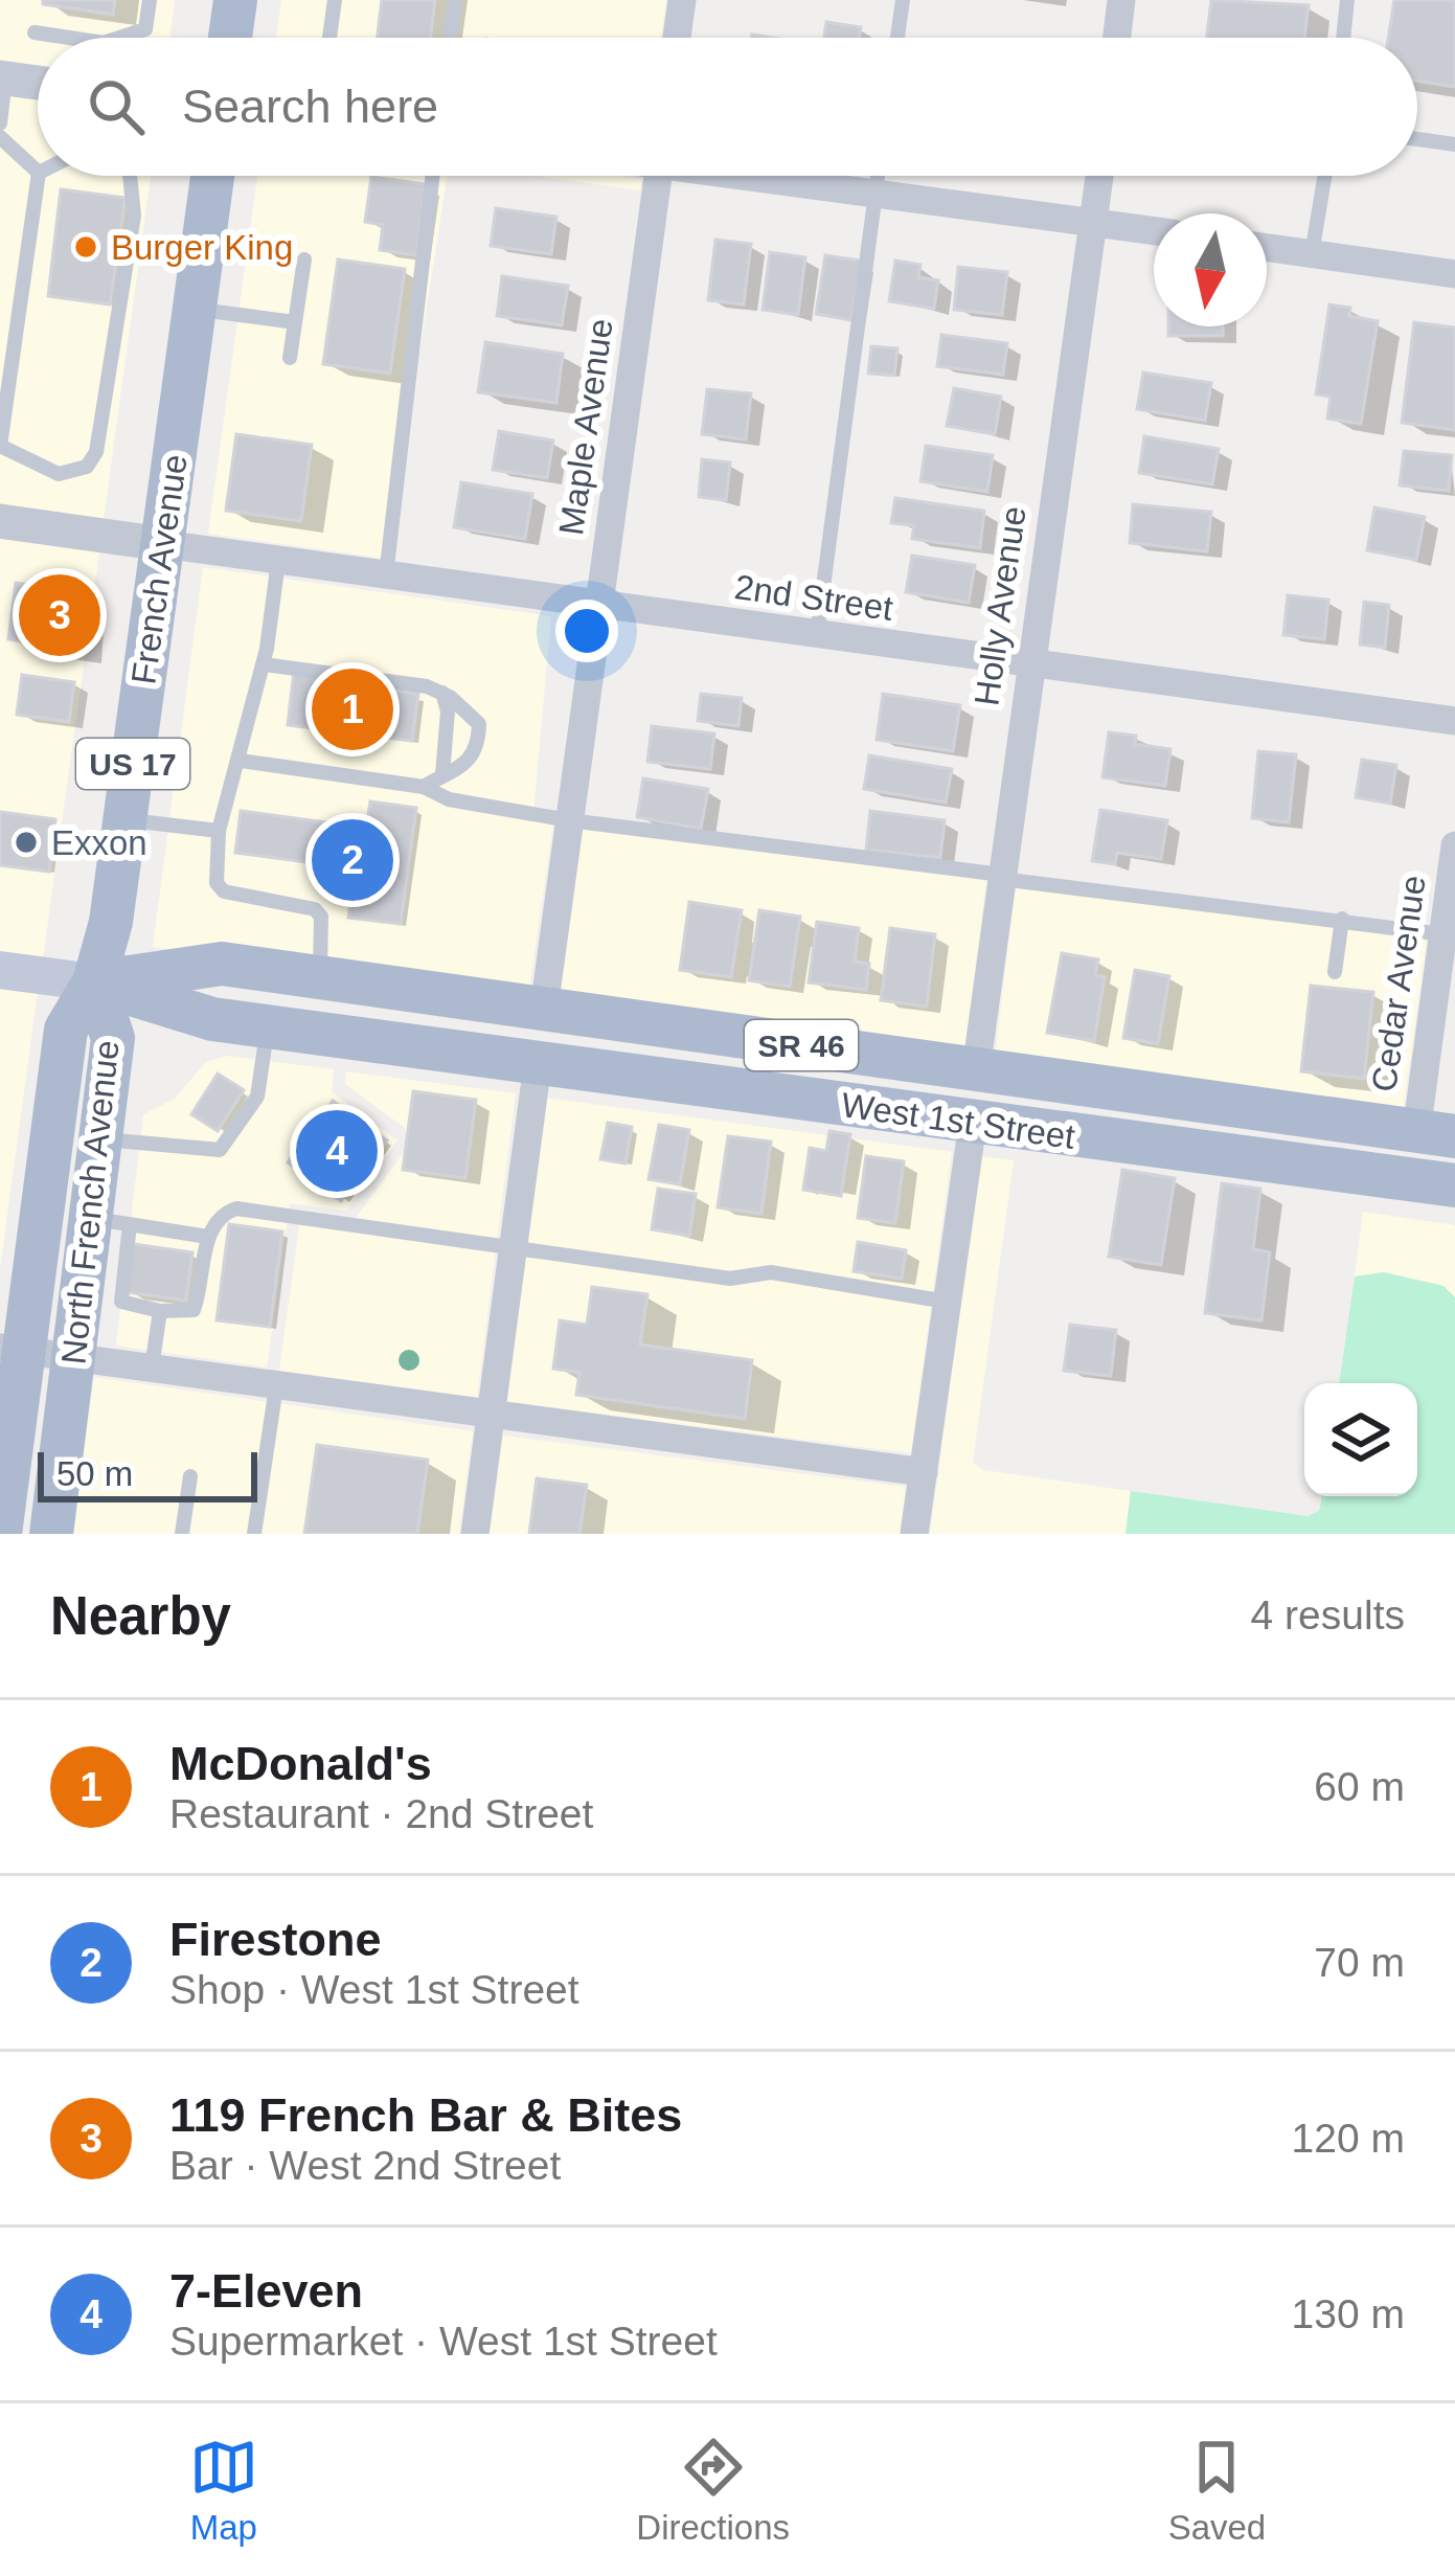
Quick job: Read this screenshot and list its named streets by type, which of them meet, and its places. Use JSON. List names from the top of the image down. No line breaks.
{"streets":{"main road":["French Avenue","US 17","SR 46","West 1st Street","North French Avenue"],"street":["Maple Avenue","2nd Street","Holly Avenue","Cedar Avenue"]},"crossings":[["Maple Avenue","2nd Street"],["Maple Avenue","West 1st Street"],["French Avenue","2nd Street"],["French Avenue","West 1st Street"],["French Avenue","North French Avenue"],["2nd Street","Holly Avenue"],["Holly Avenue","West 1st Street"],["Cedar Avenue","West 1st Street"],["West 1st Street","North French Avenue"]],"places":["Burger King","Exxon"],"scale_bar":"50 m","north":"bottom","page":{"search":"Search here","pins":["3","1","2","4"],"scale":"50 m","heading":["Nearby","4 results"],"list":[{"mark":"1","name":"McDonald's","note":"Restaurant · 2nd Street","value":"60 m"},{"mark":"2","name":"Firestone","note":"Shop · West 1st Street","value":"70 m"},{"mark":"3","name":"119 French Bar & Bites","note":"Bar · West 2nd Street","value":"120 m"},{"mark":"4","name":"7-Eleven","note":"Supermarket · West 1st Street","value":"130 m"}],"nav":["Map","Directions","Saved"]}}
